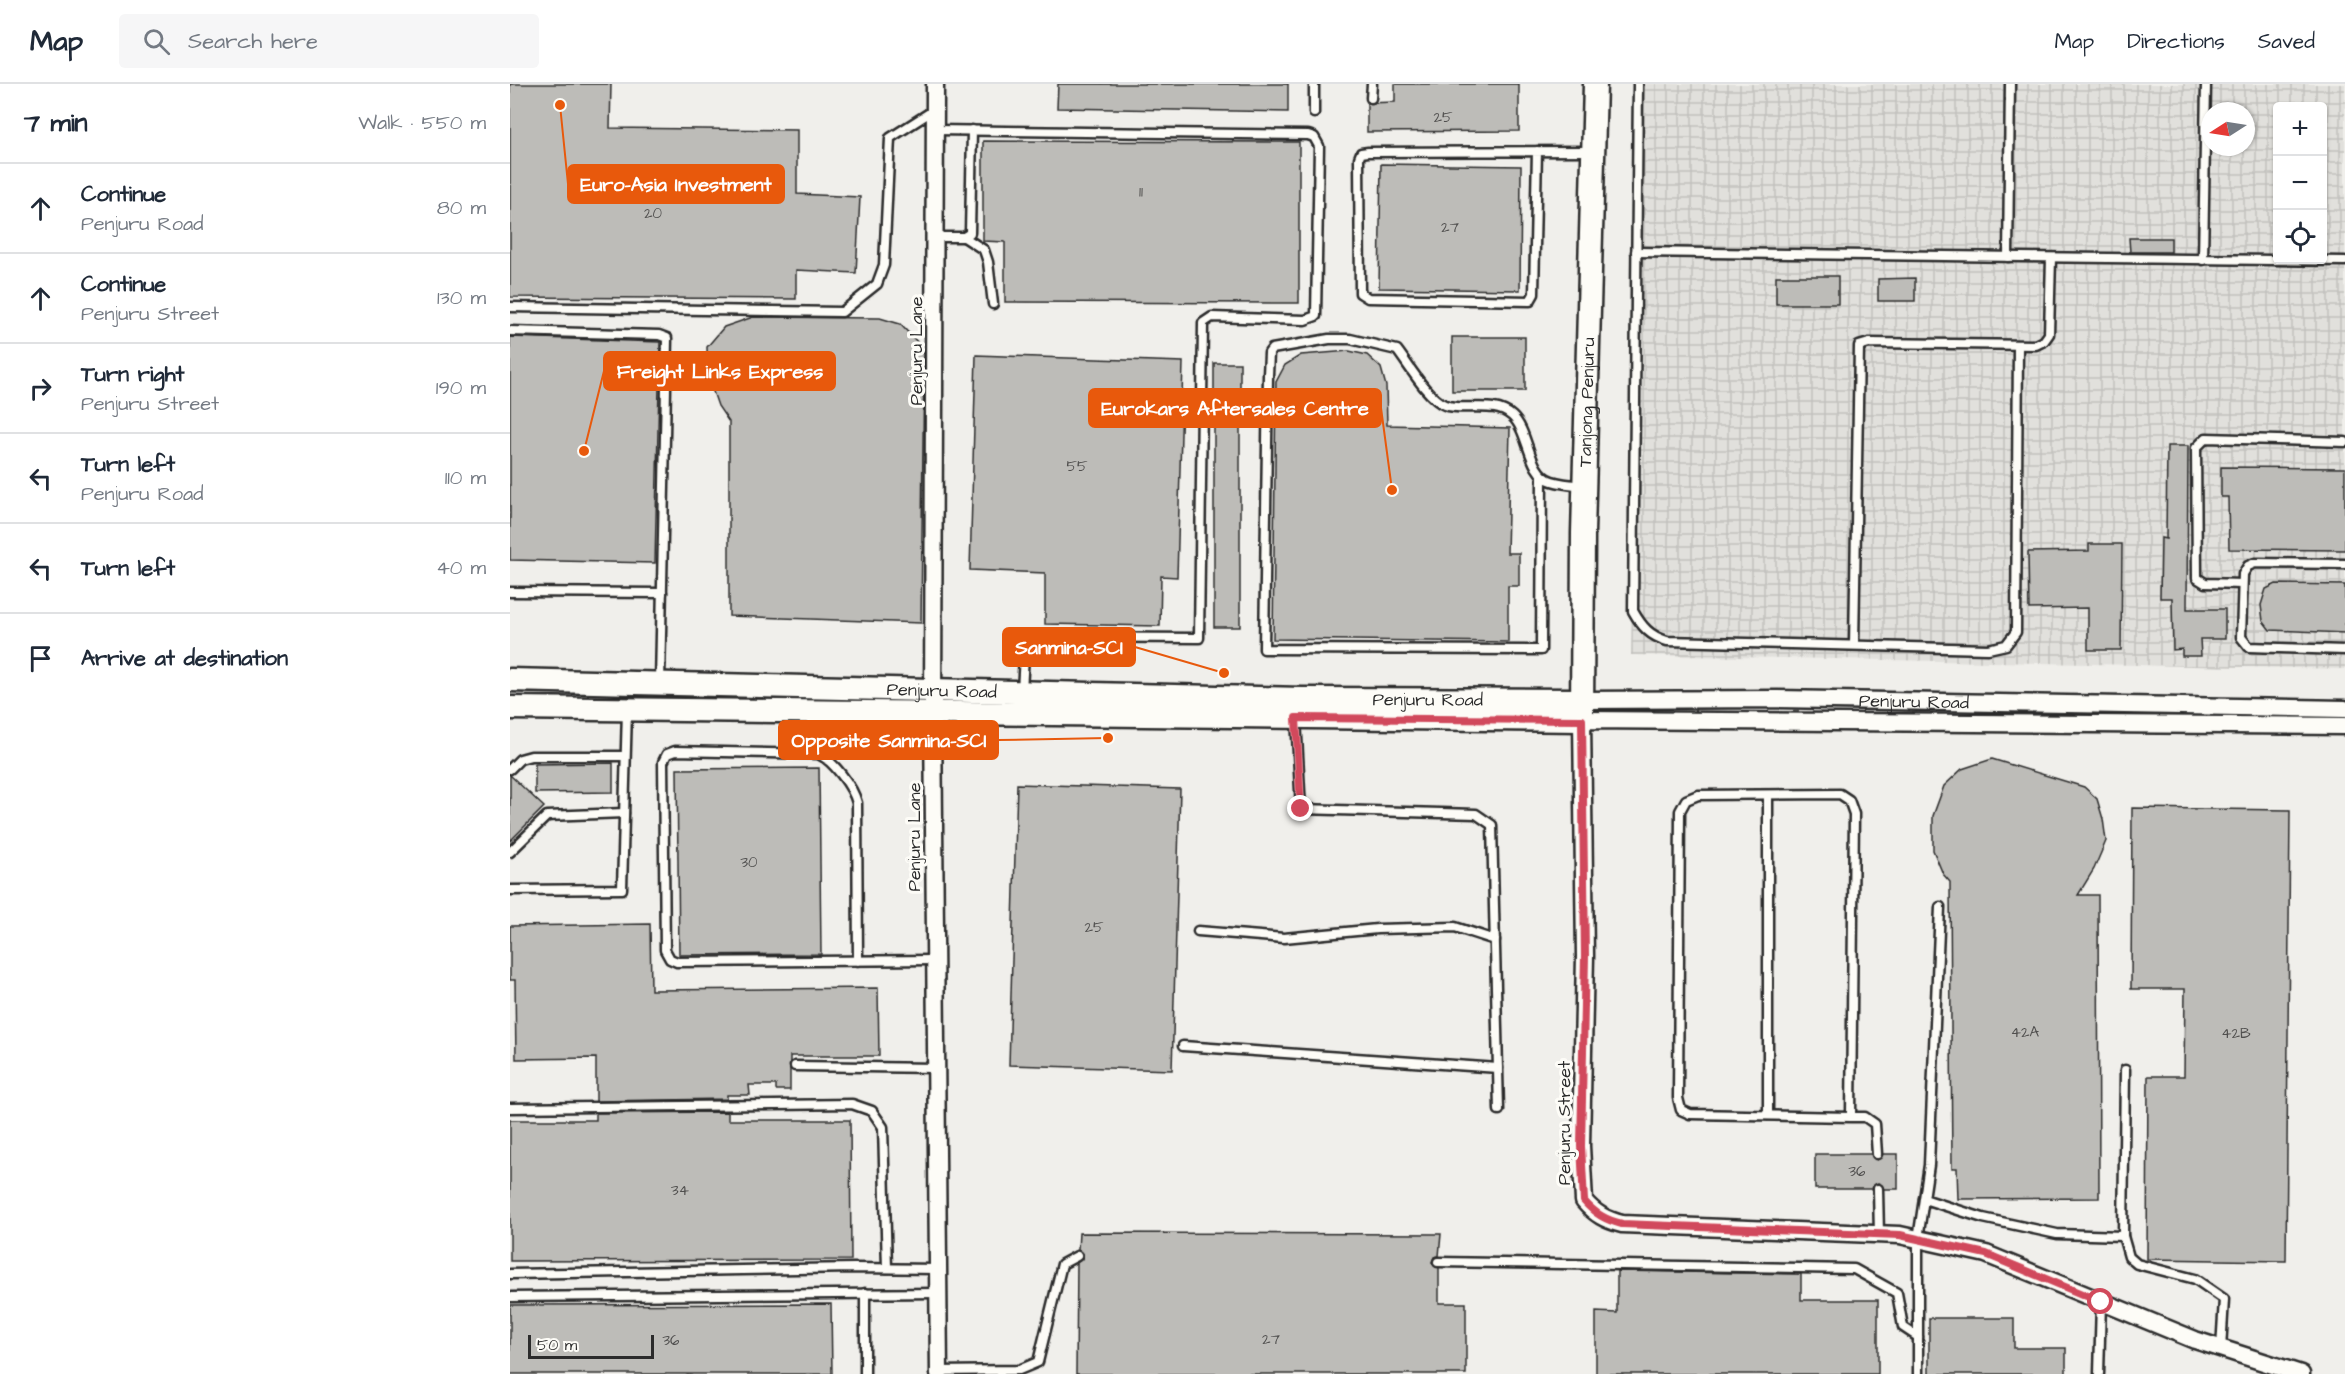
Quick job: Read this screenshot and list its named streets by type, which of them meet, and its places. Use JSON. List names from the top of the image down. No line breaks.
{"streets":{"main road":["Tanjong Penjuru","Penjuru Road"],"street":["Penjuru Lane","Penjuru Street"]},"crossings":[["Penjuru Lane","Penjuru Road"],["Tanjong Penjuru","Penjuru Road"],["Tanjong Penjuru","Penjuru Street"],["Penjuru Road","Penjuru Street"]],"places":["Euro-Asia Investment","Freight Links Express","Eurokars Aftersales Centre","Sanmina-SCI","Opposite Sanmina-SCI"],"house_numbers":["25","11","20","27","55","30","25","42A","42B","36","34","27","36"],"scale_bar":"50 m","north":"left","page":{"header":"Map","search":"Search here","nav":["Map","Directions","Saved"],"heading":["7 min","Walk · 550 m"],"map_buttons":["+","−"],"list":[["Continue","Penjuru Road","80 m"],["Continue","Penjuru Street","130 m"],["Turn right","Penjuru Street","190 m"],["Turn left","Penjuru Road","110 m"],["Turn left","40 m"],"Arrive at destination"],"scale":"50 m"}}
